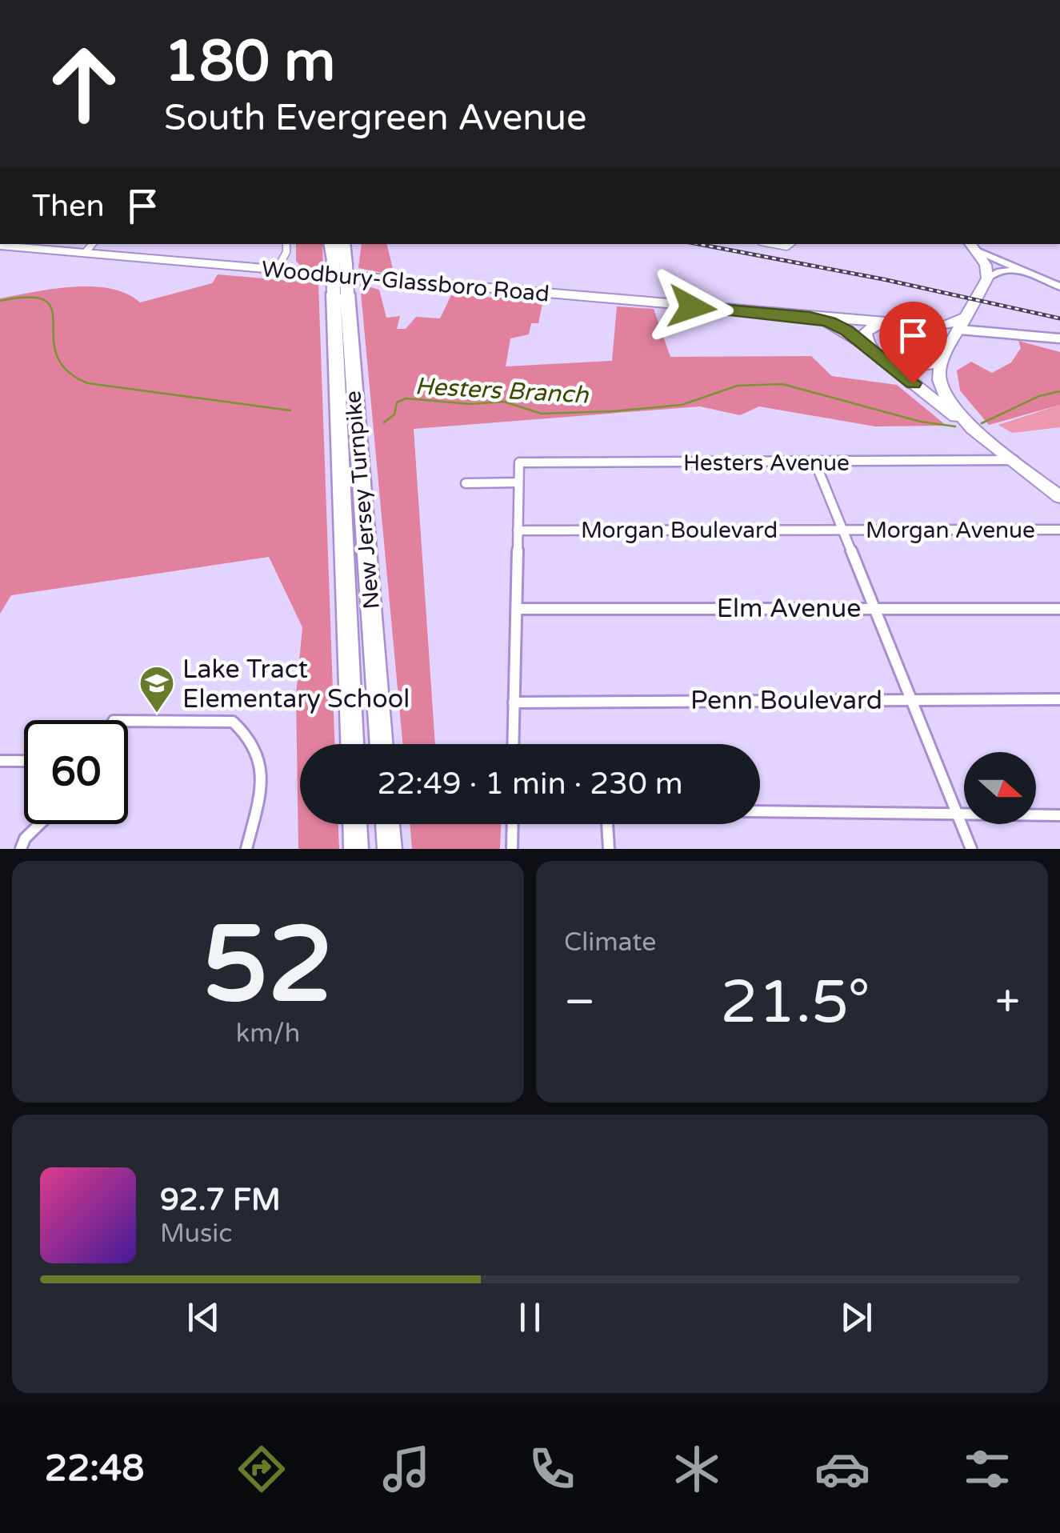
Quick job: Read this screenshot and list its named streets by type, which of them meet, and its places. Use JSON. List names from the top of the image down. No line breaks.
{"streets":{"highway":["New Jersey Turnpike"],"main road":["Woodbury-Glassboro Road"],"street":["Hesters Avenue","Morgan Boulevard","Morgan Avenue","Elm Avenue","Penn Boulevard"]},"crossings":[["Morgan Boulevard","Morgan Avenue"]],"water":["Hesters Branch"],"places":{"school or university":["Lake Tract Elementary School"]},"north":"right","page":{"turn":["180 m","South Evergreen Avenue"],"then":"Then","limit":"60","trip":"22:49 · 1 min · 230 m","tile":[["52","km/h"],"Climate"],"heat":["−","21.5°","+"],"song":["92.7 FM","Music"],"tabs":"22:48"}}
